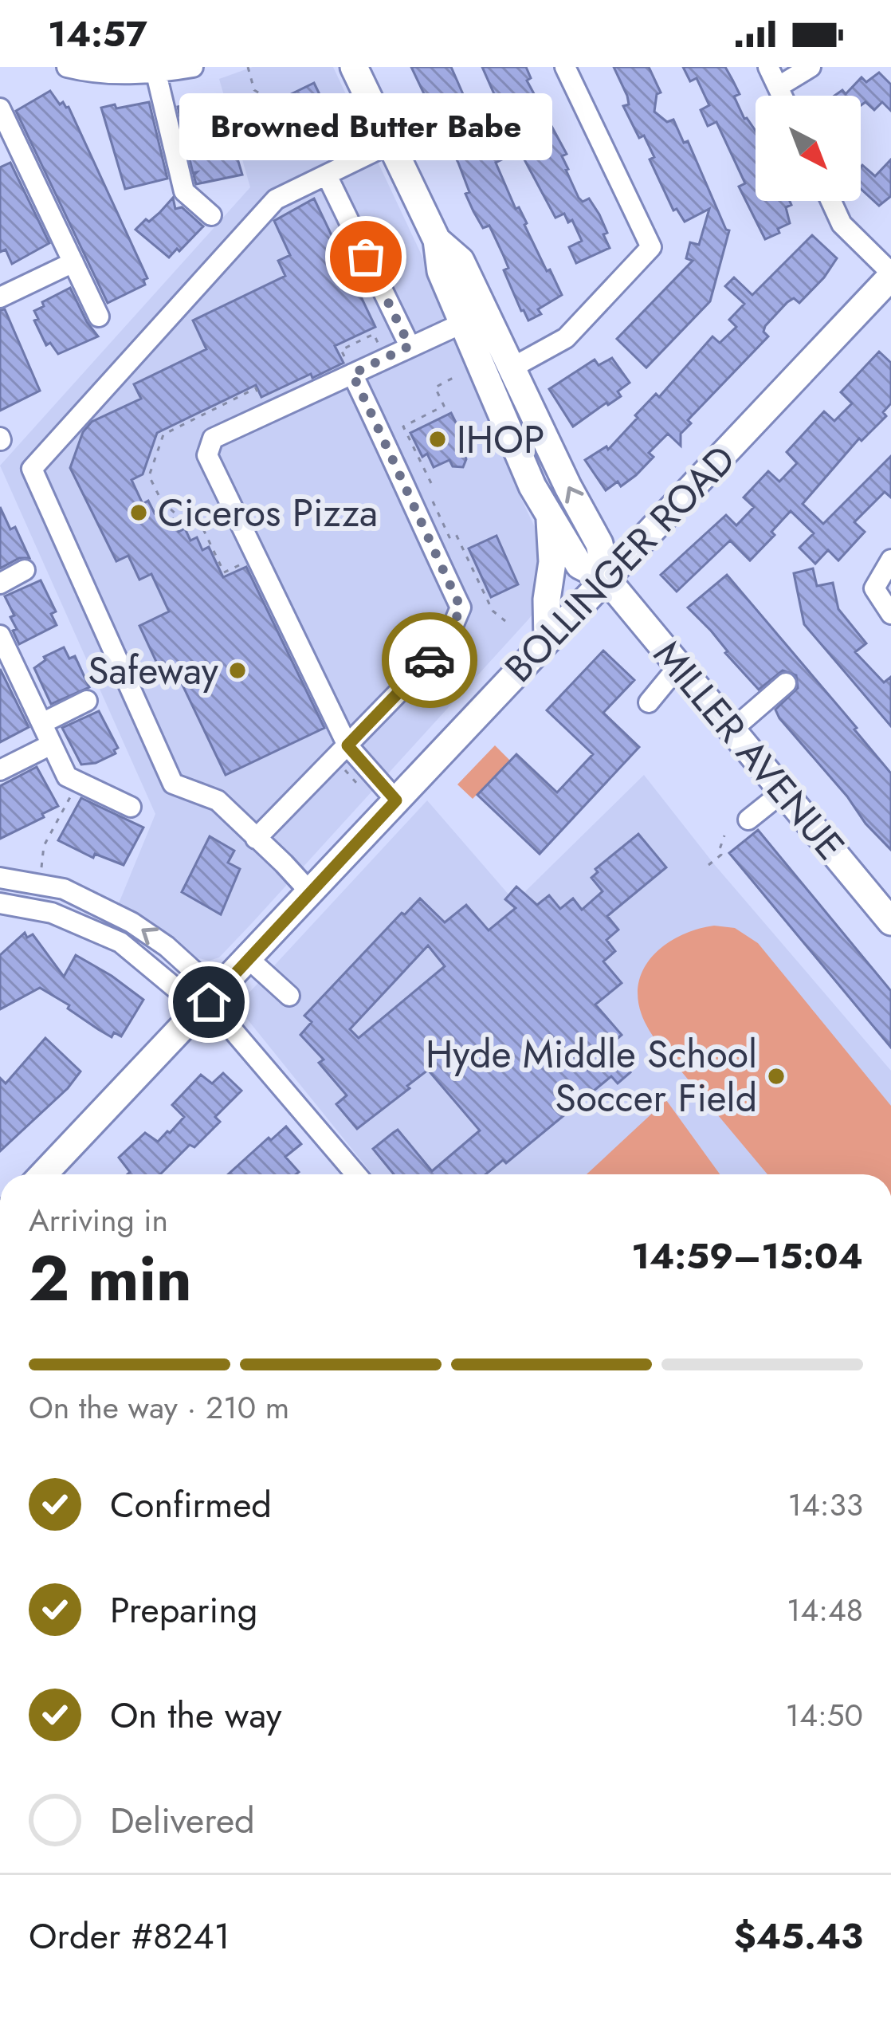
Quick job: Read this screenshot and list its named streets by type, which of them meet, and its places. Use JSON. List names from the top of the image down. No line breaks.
{"streets":{"main road":["BOLLINGER ROAD","MILLER AVENUE"]},"crossings":[["BOLLINGER ROAD","MILLER AVENUE"]],"places":["Browned Butter Babe","IHOP","Ciceros Pizza","Safeway","Hyde Middle School Soccer Field"],"north":"bottom right","page":{"status":"14:57","bubble":"Browned Butter Babe","heading":["2 min","Arriving in","14:59–15:04"],"panel":["Order #8241","$45.43"],"bar":"On the way · 210 m","list":[["Confirmed","14:33"],["Preparing","14:48"],["On the way","14:50"],"Delivered"]}}
